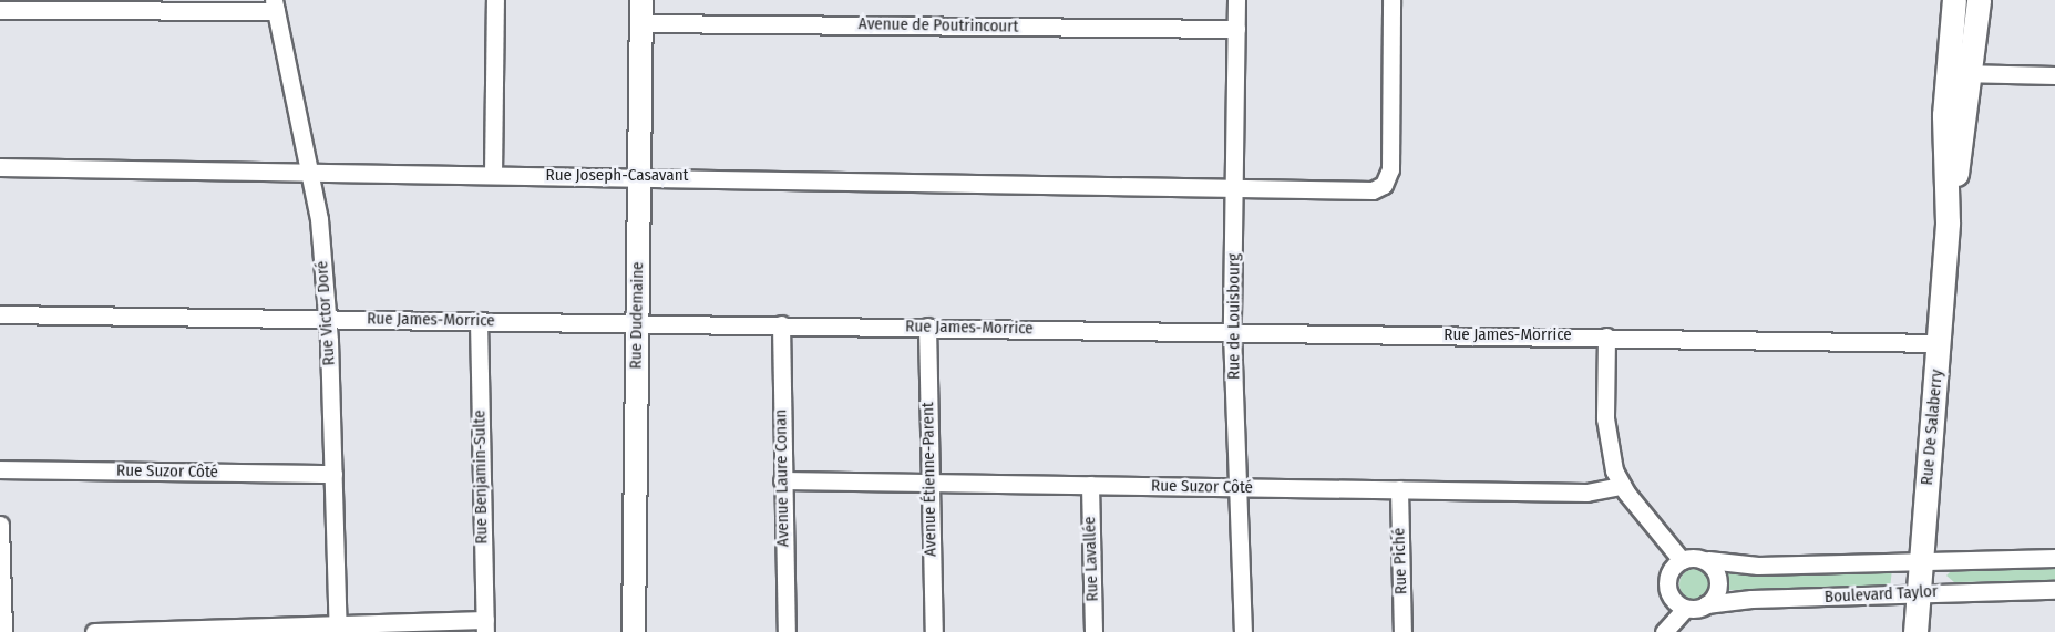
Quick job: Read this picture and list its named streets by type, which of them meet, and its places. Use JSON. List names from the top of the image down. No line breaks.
{"streets":{"main road":["Rue De Salaberry"],"street":["Avenue de Poutrincourt","Rue Joseph-Casavant","Rue Victor Doré","Rue Dudemaine","Rue de Louisbourg","Rue James-Morrice","Rue Suzor Côté","Rue Benjamin-Sulte","Avenue Laure Conan","Avenue Étienne-Parent","Rue Lavallée","Rue Piché","Boulevard Taylor"]},"crossings":[["Avenue de Poutrincourt","Rue Dudemaine"],["Avenue de Poutrincourt","Rue de Louisbourg"],["Rue Joseph-Casavant","Rue Victor Doré"],["Rue Joseph-Casavant","Rue Dudemaine"],["Rue Joseph-Casavant","Rue de Louisbourg"],["Rue Victor Doré","Rue James-Morrice"],["Rue Victor Doré","Rue Suzor Côté"],["Rue Dudemaine","Rue James-Morrice"],["Rue de Louisbourg","Rue James-Morrice"],["Rue de Louisbourg","Rue Suzor Côté"],["Rue James-Morrice","Rue De Salaberry"],["Rue James-Morrice","Rue Benjamin-Sulte"],["Rue James-Morrice","Avenue Laure Conan"],["Rue James-Morrice","Avenue Étienne-Parent"],["Rue De Salaberry","Boulevard Taylor"],["Rue Suzor Côté","Avenue Laure Conan"],["Rue Suzor Côté","Avenue Étienne-Parent"],["Rue Suzor Côté","Rue Lavallée"],["Rue Suzor Côté","Rue Piché"]]}
